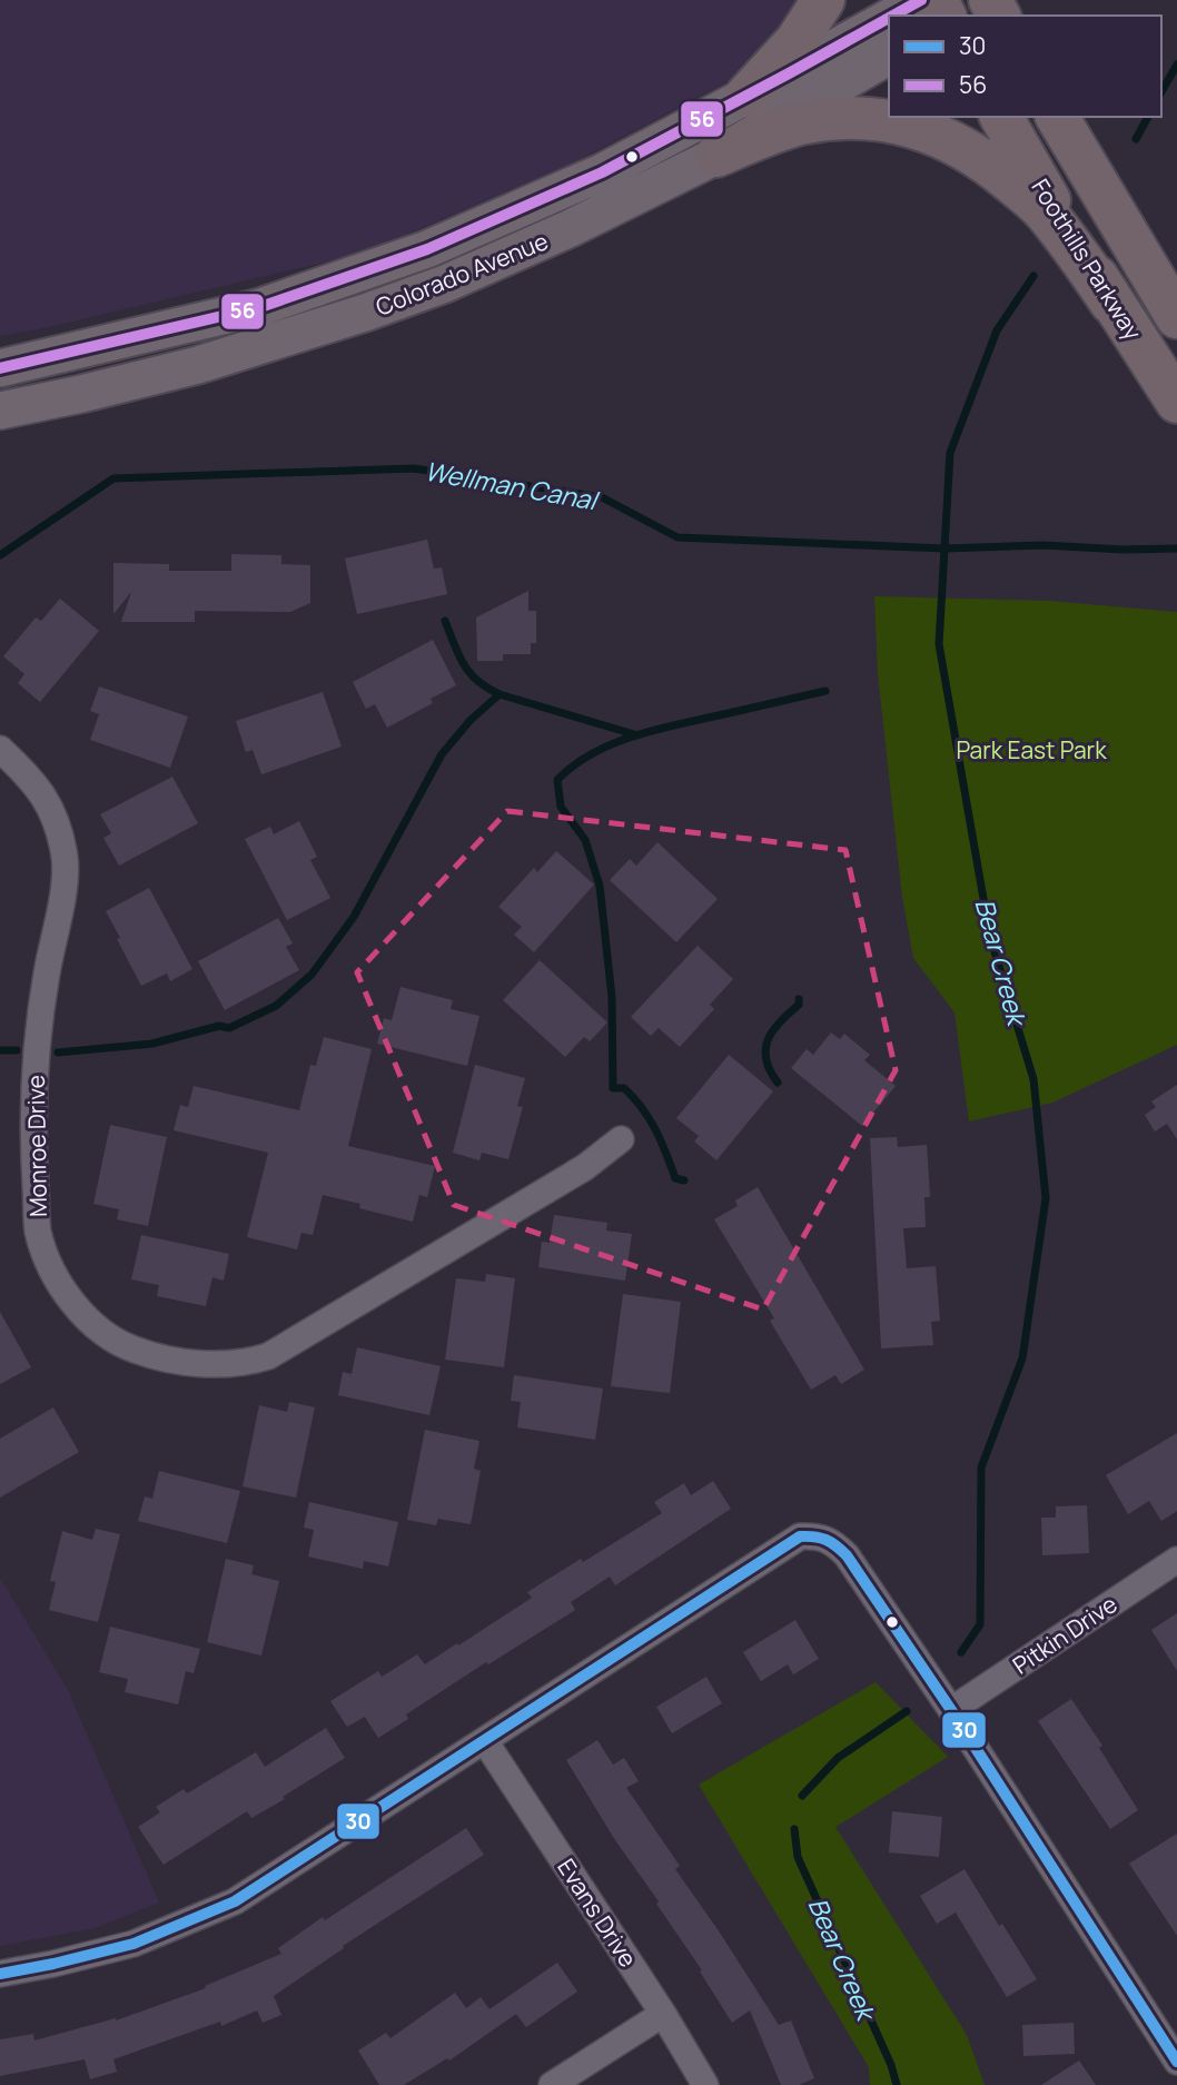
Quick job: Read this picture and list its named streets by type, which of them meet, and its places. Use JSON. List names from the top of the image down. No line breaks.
{"streets":{"highway":["Foothills Parkway"],"main road":["Colorado Avenue"],"street":["Monroe Drive","Pitkin Drive","Evans Drive"]},"water":["Wellman Canal","Bear Creek"],"parks":["Park East Park"],"lines":["transit line 56","transit line 30"],"legend":["30","56"]}
